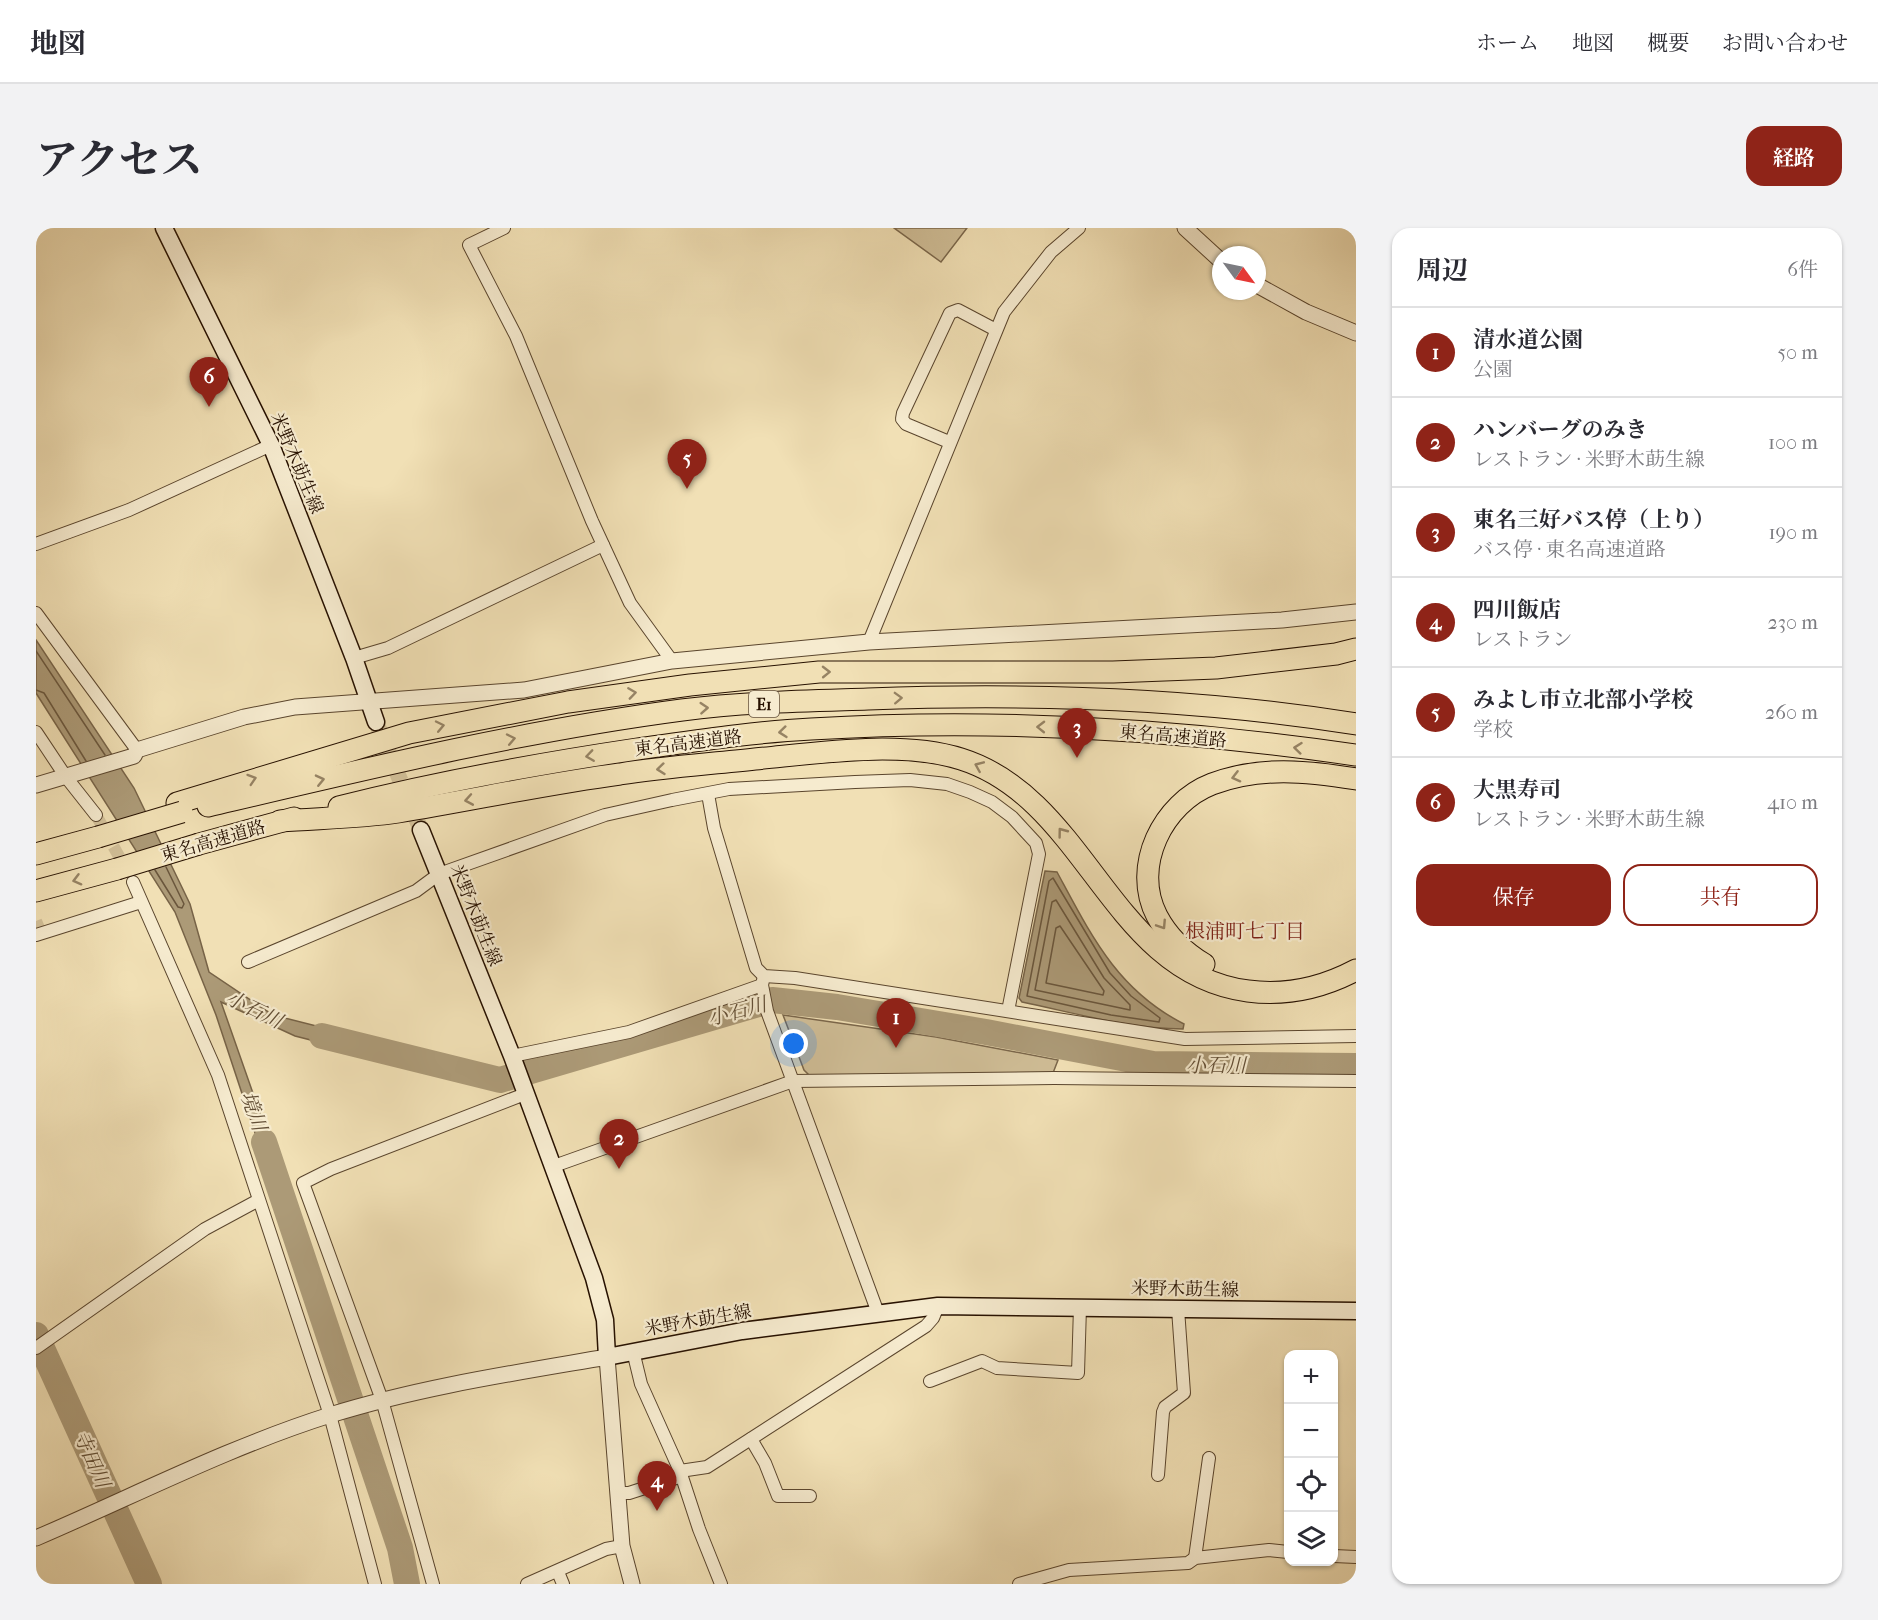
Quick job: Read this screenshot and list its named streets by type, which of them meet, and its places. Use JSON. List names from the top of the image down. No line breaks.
{"streets":{"highway":["E1","東名高速道路"],"main road":["米野木莇生線"]},"districts":["根浦町七丁目"],"water":["小石川","境川","寺田川"],"north":"bottom right","page":{"header":"地図","nav":["ホーム","地図","概要","お問い合わせ"],"title":"アクセス","buttons":["経路",["保存","共有"]],"heading":["周辺","6件"],"list":[{"mark":"1","name":"清水道公園","note":"公園","value":"50 m"},{"mark":"2","name":"ハンバーグのみき","note":"レストラン · 米野木莇生線","value":"100 m"},{"mark":"3","name":"東名三好バス停（上り）","note":"バス停 · 東名高速道路","value":"190 m"},{"mark":"4","name":"四川飯店","note":"レストラン","value":"230 m"},{"mark":"5","name":"みよし市立北部小学校","note":"学校","value":"260 m"},{"mark":"6","name":"大黒寿司","note":"レストラン · 米野木莇生線","value":"410 m"}],"pins":["6","5","3","1","2","4"],"map_buttons":["+","−"]}}
